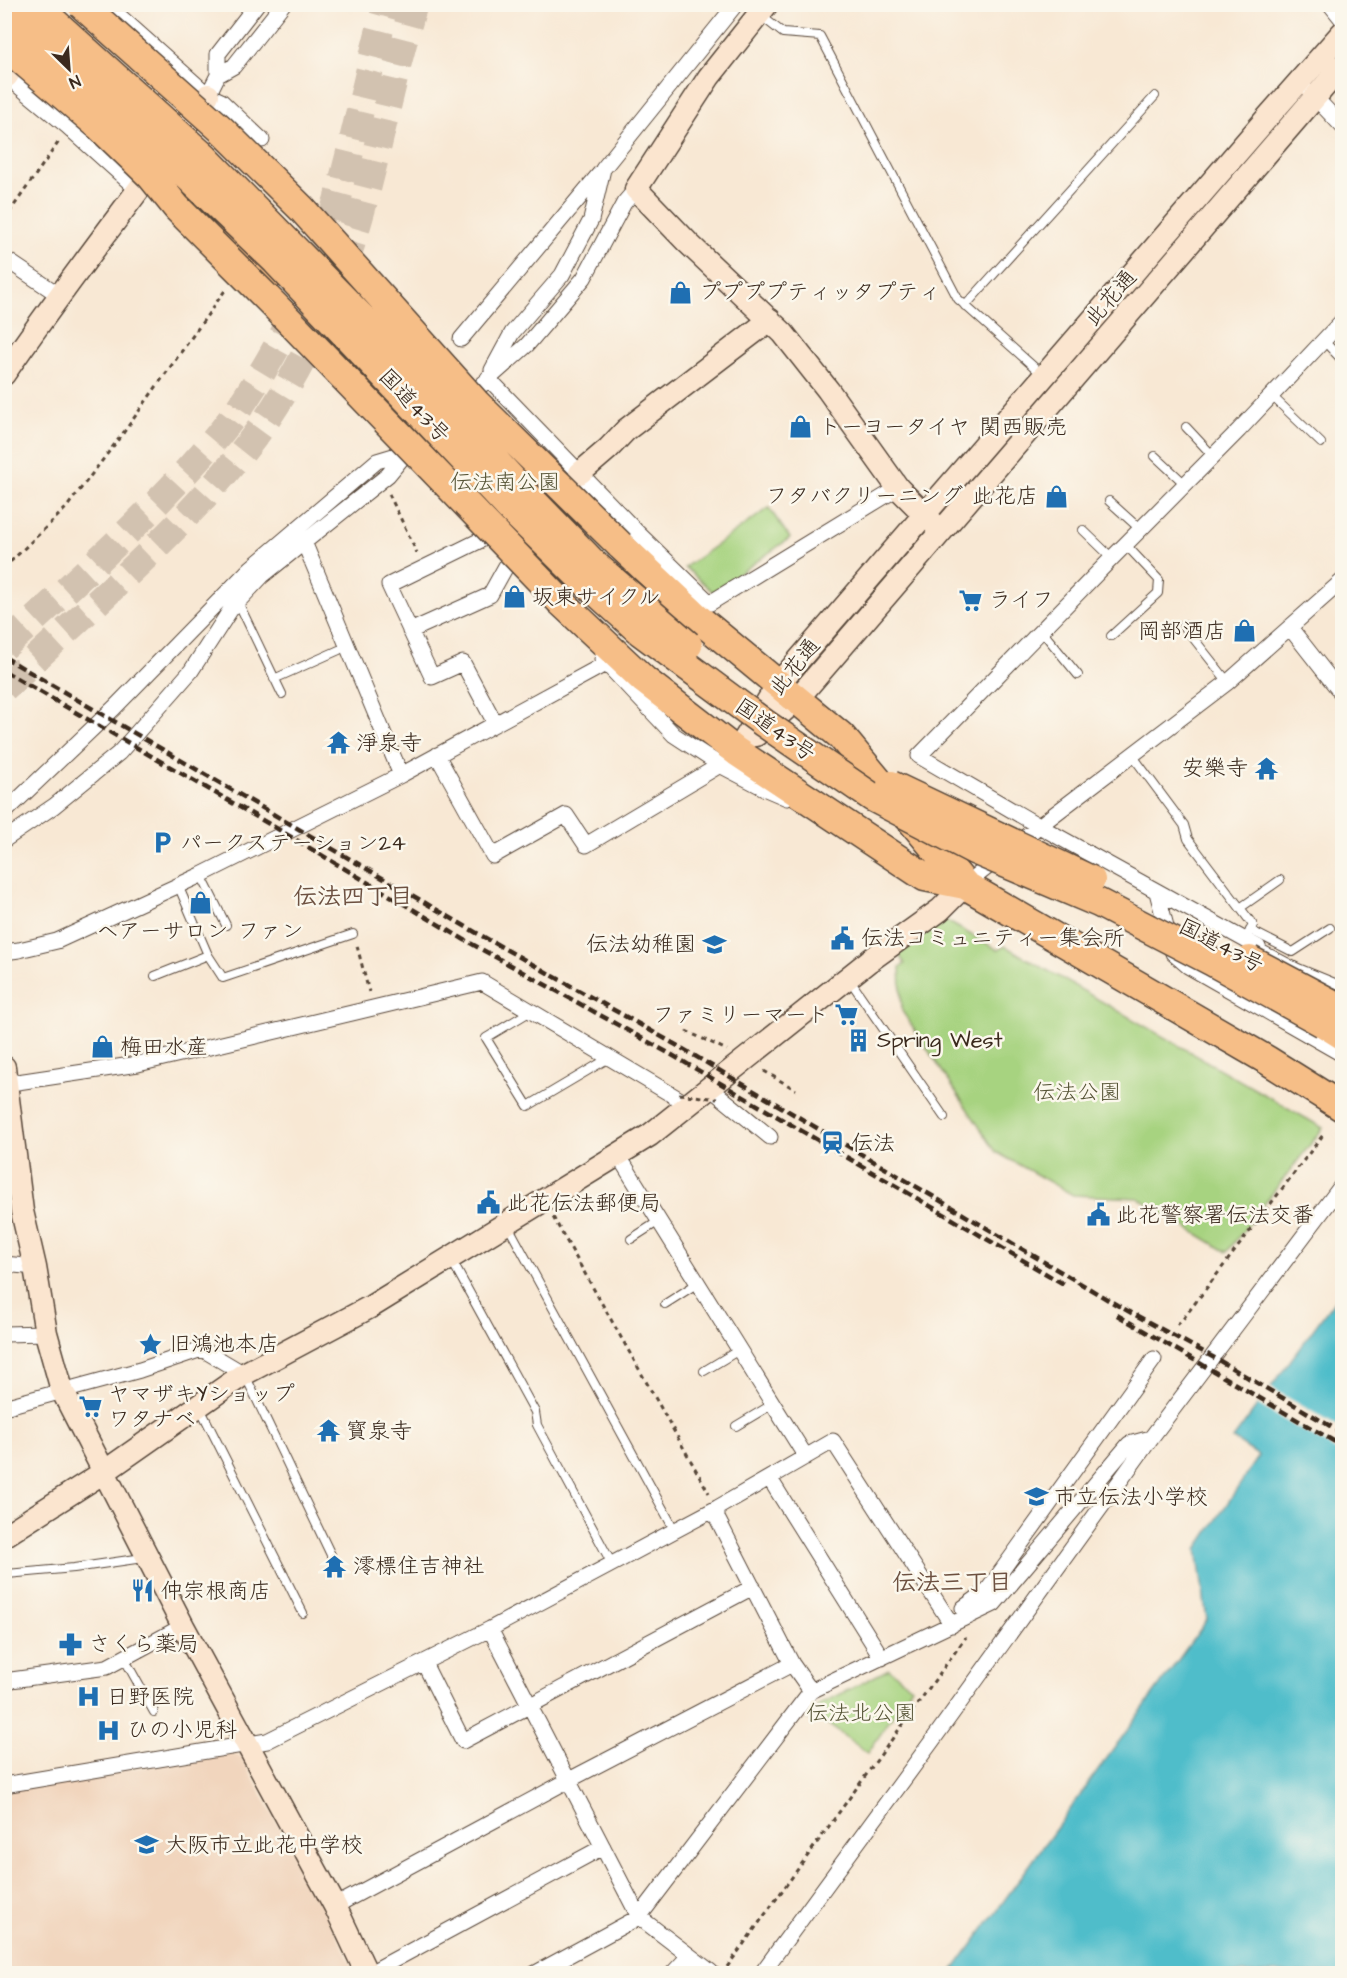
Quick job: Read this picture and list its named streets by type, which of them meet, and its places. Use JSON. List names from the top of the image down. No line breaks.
{"streets":{"highway":["国道43号"],"street":["此花通"]},"crossings":[["此花通","国道43号"]],"districts":["伝法四丁目","伝法三丁目"],"parks":["伝法南公園","伝法公園","伝法北公園"],"places":{"shop":["ププププティッタプティ","トーヨータイヤ 関西販売","フタバクリーニング 此花店","坂東サイクル","岡部酒店","ヘアーサロン ファン","梅田水産"],"supermarket":["ライフ","ファミリーマート","ヤマザキYショップ ワタナベ"],"temple":["淨泉寺","安樂寺","寳泉寺","澪標住吉神社"],"parking":["パークステーション24"],"public building":["伝法コミュニティー集会所","此花伝法郵便局","此花警察署伝法交番"],"school or university":["伝法幼稚園","市立伝法小学校","大阪市立此花中学校"],"building":["Spring West"],"station":["伝法"],"place":["旧鴻池本店"],"restaurant":["仲宗根商店"],"pharmacy":["さくら薬局"],"hospital":["日野医院","ひの小児科"]},"north":"bottom right"}
